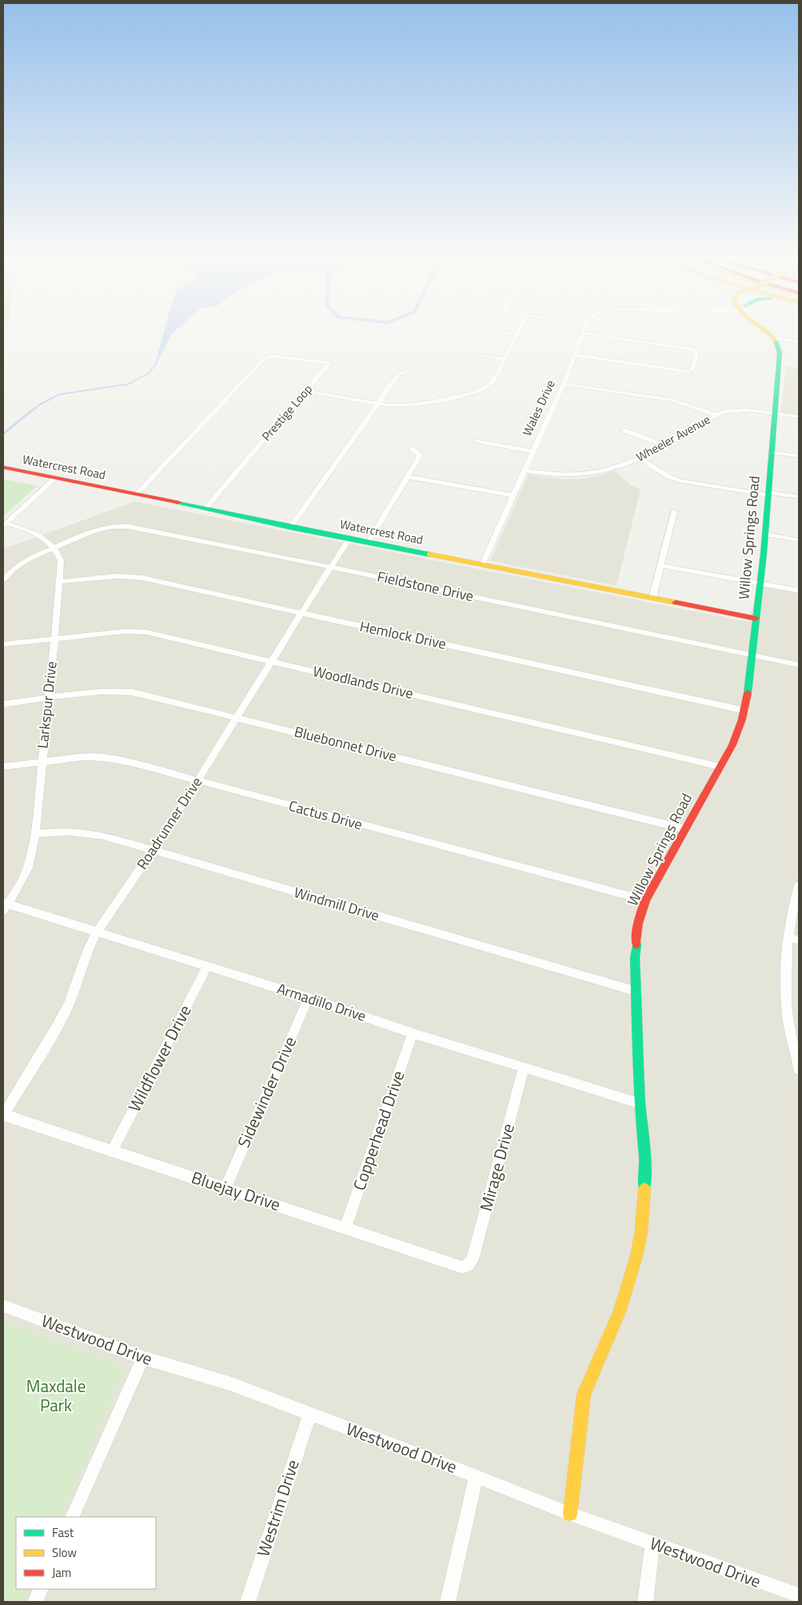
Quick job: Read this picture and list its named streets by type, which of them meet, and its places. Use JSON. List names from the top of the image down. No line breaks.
{"streets":{"main road":["Watercrest Road","Willow Springs Road"],"street":["Wales Drive","Prestige Loop","Wheeler Avenue","Fieldstone Drive","Hemlock Drive","Woodlands Drive","Larkspur Drive","Bluebonnet Drive","Cactus Drive","Roadrunner Drive","Windmill Drive","Armadillo Drive","Wildflower Drive","Sidewinder Drive","Copperhead Drive","Mirage Drive","Bluejay Drive","Westwood Drive","Westrim Drive"]},"crossings":[["Wales Drive","Wheeler Avenue"],["Wales Drive","Watercrest Road"],["Prestige Loop","Watercrest Road"],["Wheeler Avenue","Willow Springs Road"],["Watercrest Road","Willow Springs Road"],["Watercrest Road","Roadrunner Drive"],["Willow Springs Road","Fieldstone Drive"],["Willow Springs Road","Hemlock Drive"],["Willow Springs Road","Woodlands Drive"],["Willow Springs Road","Bluebonnet Drive"],["Willow Springs Road","Cactus Drive"],["Willow Springs Road","Windmill Drive"],["Willow Springs Road","Armadillo Drive"],["Willow Springs Road","Westwood Drive"],["Fieldstone Drive","Larkspur Drive"],["Fieldstone Drive","Roadrunner Drive"],["Hemlock Drive","Larkspur Drive"],["Hemlock Drive","Roadrunner Drive"],["Woodlands Drive","Larkspur Drive"],["Woodlands Drive","Roadrunner Drive"],["Larkspur Drive","Bluebonnet Drive"],["Larkspur Drive","Cactus Drive"],["Larkspur Drive","Windmill Drive"],["Larkspur Drive","Armadillo Drive"],["Bluebonnet Drive","Roadrunner Drive"],["Cactus Drive","Roadrunner Drive"],["Roadrunner Drive","Windmill Drive"],["Roadrunner Drive","Armadillo Drive"],["Roadrunner Drive","Bluejay Drive"],["Armadillo Drive","Wildflower Drive"],["Armadillo Drive","Sidewinder Drive"],["Armadillo Drive","Copperhead Drive"],["Armadillo Drive","Mirage Drive"],["Wildflower Drive","Bluejay Drive"],["Sidewinder Drive","Bluejay Drive"],["Copperhead Drive","Bluejay Drive"],["Mirage Drive","Bluejay Drive"],["Westwood Drive","Westrim Drive"]],"parks":["Maxdale Park"],"legend":["Fast","Slow","Jam"]}
